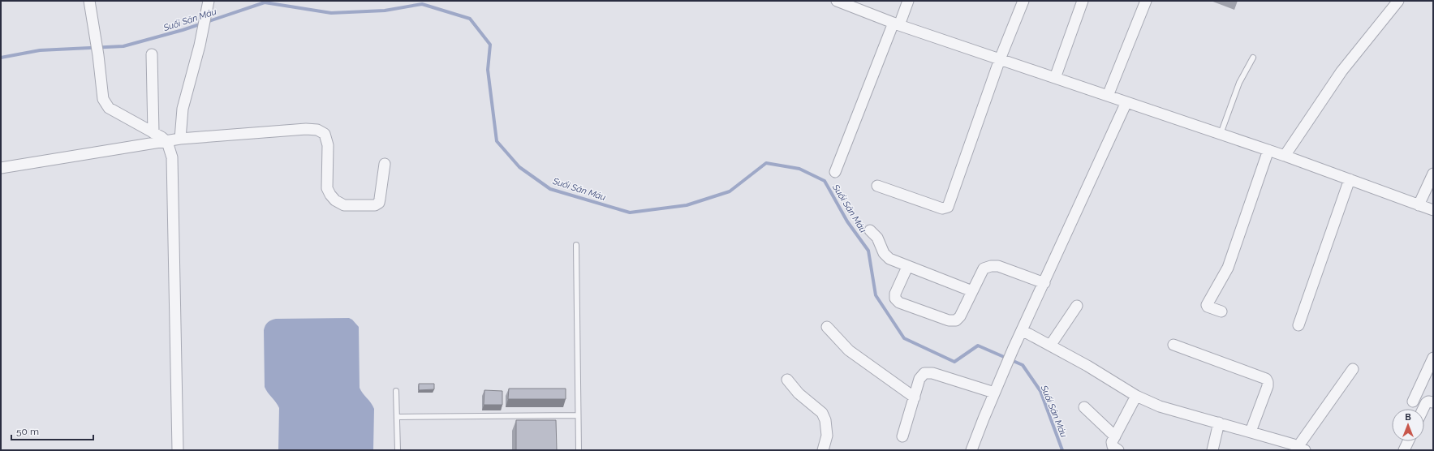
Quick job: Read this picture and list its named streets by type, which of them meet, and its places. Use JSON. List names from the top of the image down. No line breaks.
{"water":["Suối Săn Máu"],"scale_bar":"50 m","north":"top"}
